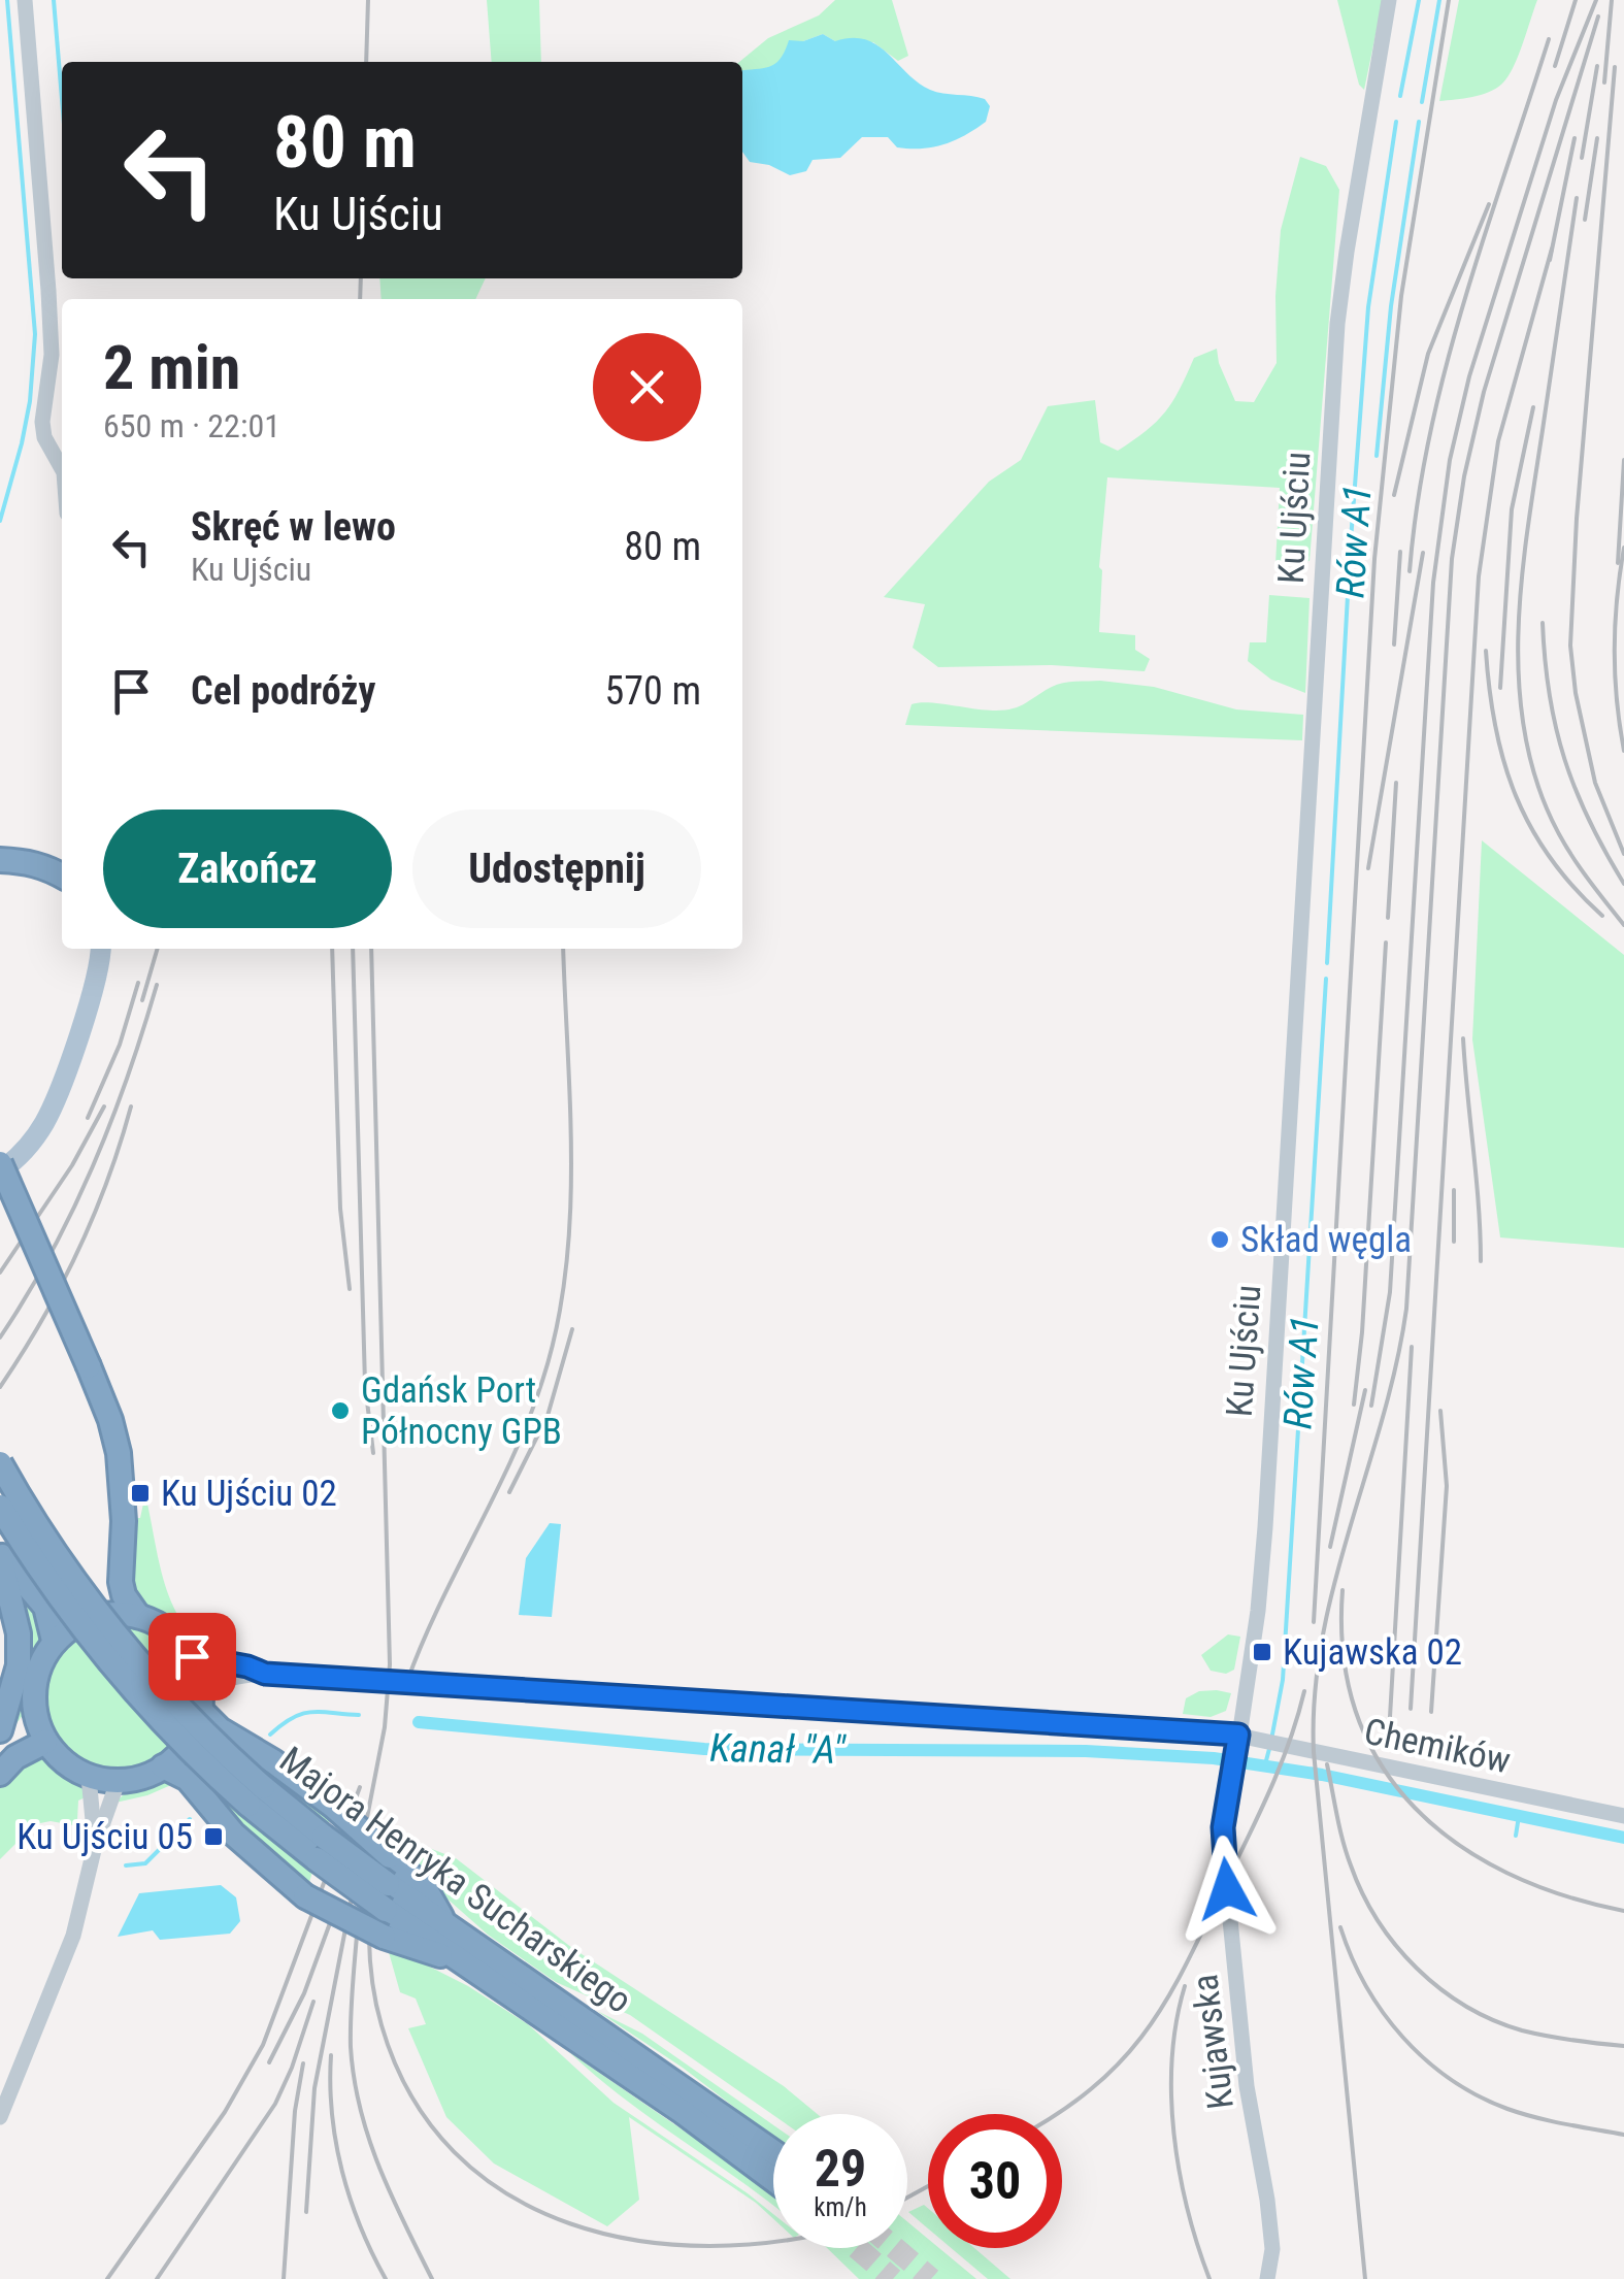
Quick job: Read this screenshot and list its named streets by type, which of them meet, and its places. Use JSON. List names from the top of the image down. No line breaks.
{"streets":{"highway":["Majora Henryka Sucharskiego"],"street":["Ku Ujściu","Chemików","Kujawska"]},"crossings":[["Ku Ujściu","Chemików"],["Ku Ujściu","Kujawska"],["Chemików","Kujawska"]],"water":["Rów A1","Kanał \"A\""],"places":{"other":["Skład węgla","Gdańsk Port Północny GPB"],"transit":["Ku Ujściu 02","Kujawska 02","Ku Ujściu 05"]},"page":{"turn":["80 m","Ku Ujściu"],"heading":["2 min","650 m · 22:01"],"list":[{"name":"Skręć w lewo","note":"Ku Ujściu","value":"80 m"},{"name":"Cel podróży","value":"570 m"}],"buttons":["Zakończ","Udostępnij"],"speed":"29 km/h","limit":"30"}}
